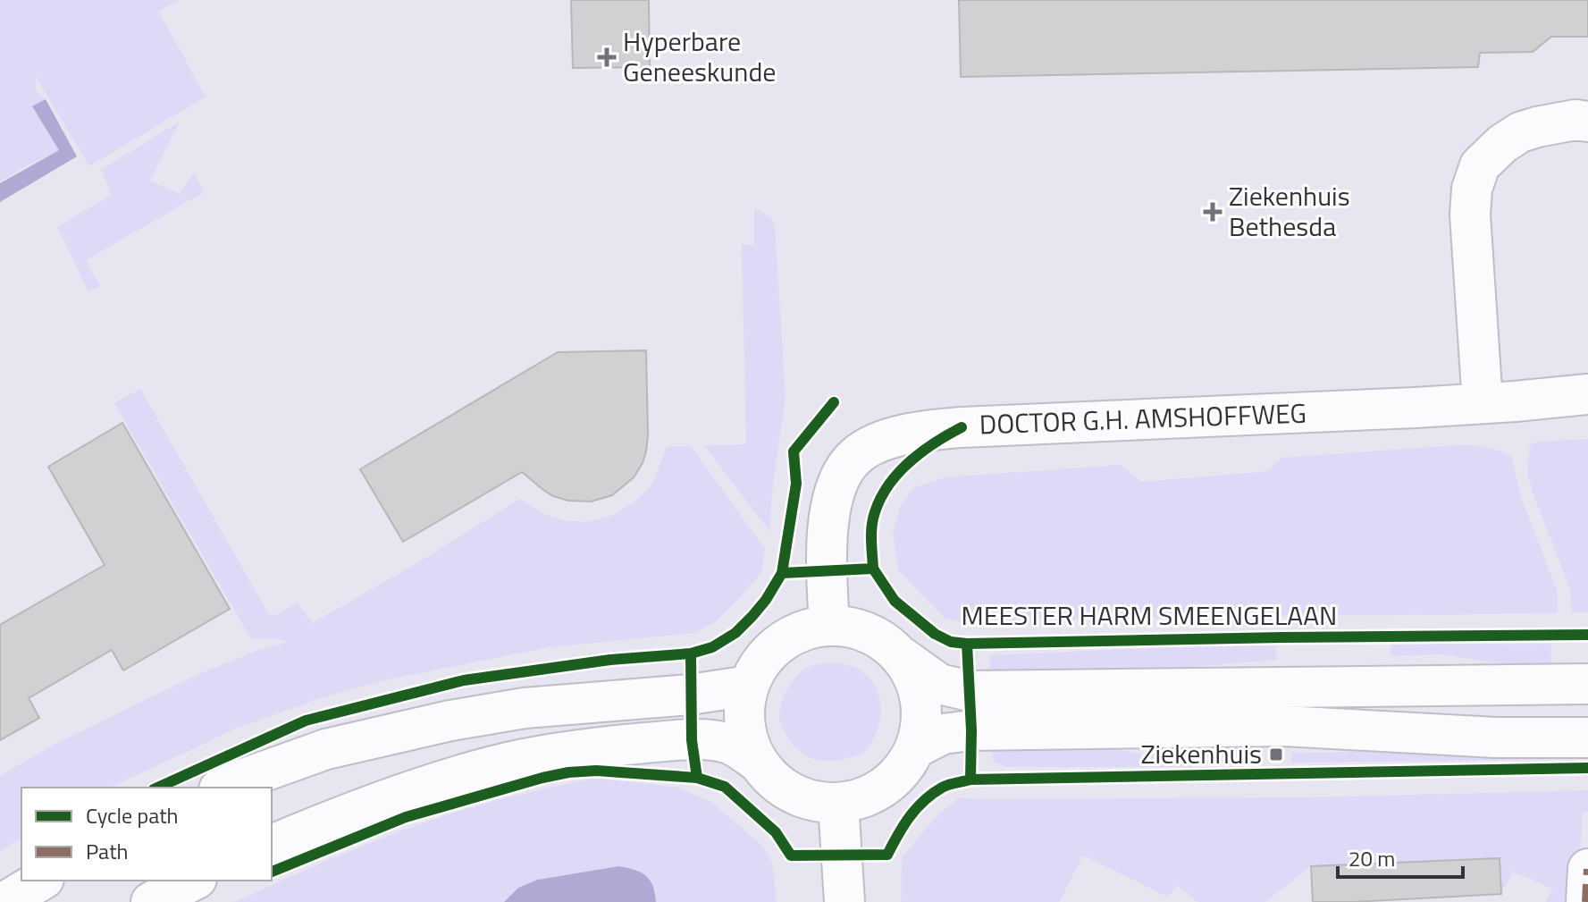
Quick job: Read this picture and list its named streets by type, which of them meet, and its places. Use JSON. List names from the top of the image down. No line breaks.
{"streets":{"street":["DOCTOR G.H. AMSHOFFWEG"],"cycle path":["MEESTER HARM SMEENGELAAN"]},"places":{"health":["Hyperbare Geneeskunde","Ziekenhuis Bethesda"],"transit":["Ziekenhuis"]},"legend":["Cycle path","Path"],"scale_bar":"20 m"}
